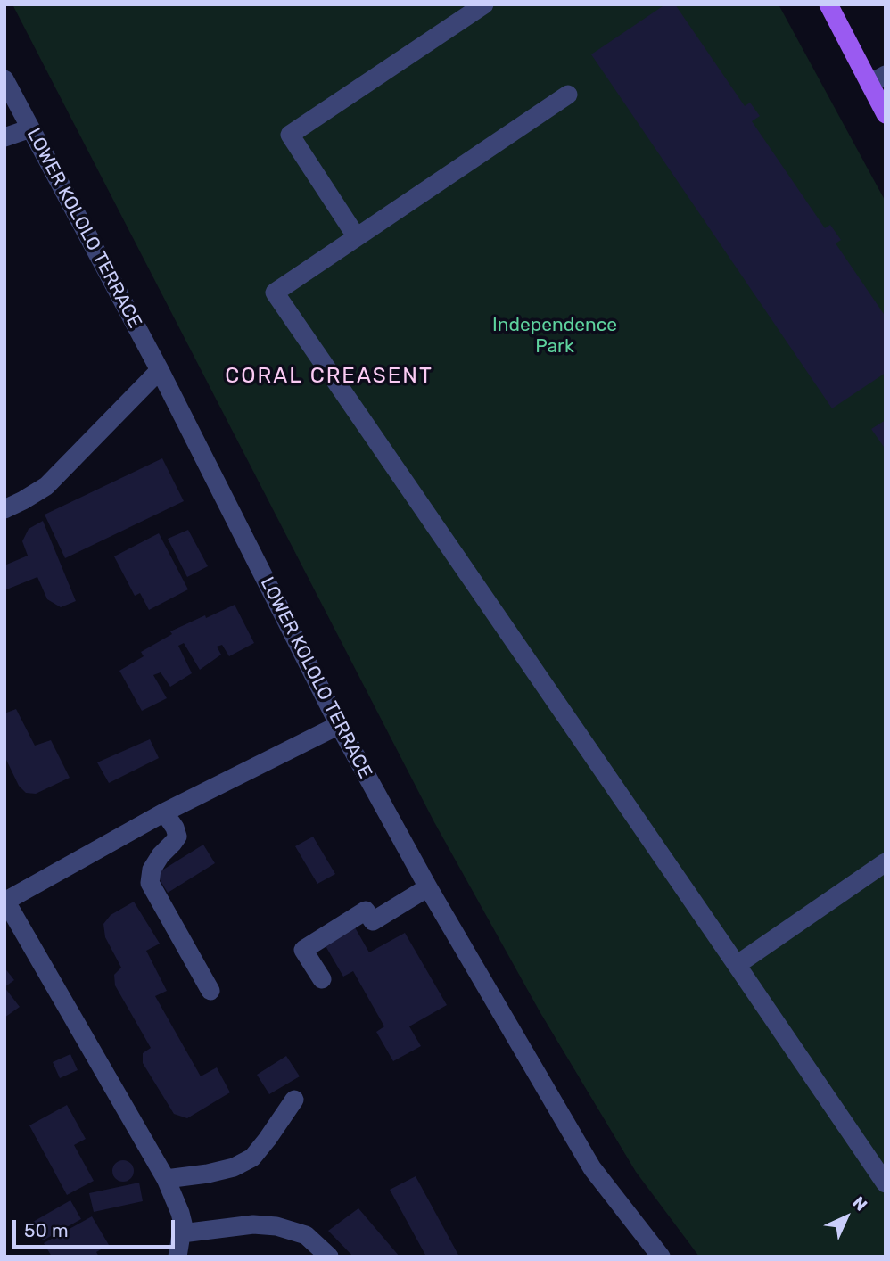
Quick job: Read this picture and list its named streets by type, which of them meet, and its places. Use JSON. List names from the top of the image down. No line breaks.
{"streets":{"street":["LOWER KOLOLO TERRACE"]},"districts":["CORAL CREASENT"],"parks":["Independence Park"],"scale_bar":"50 m","north":"top right"}
